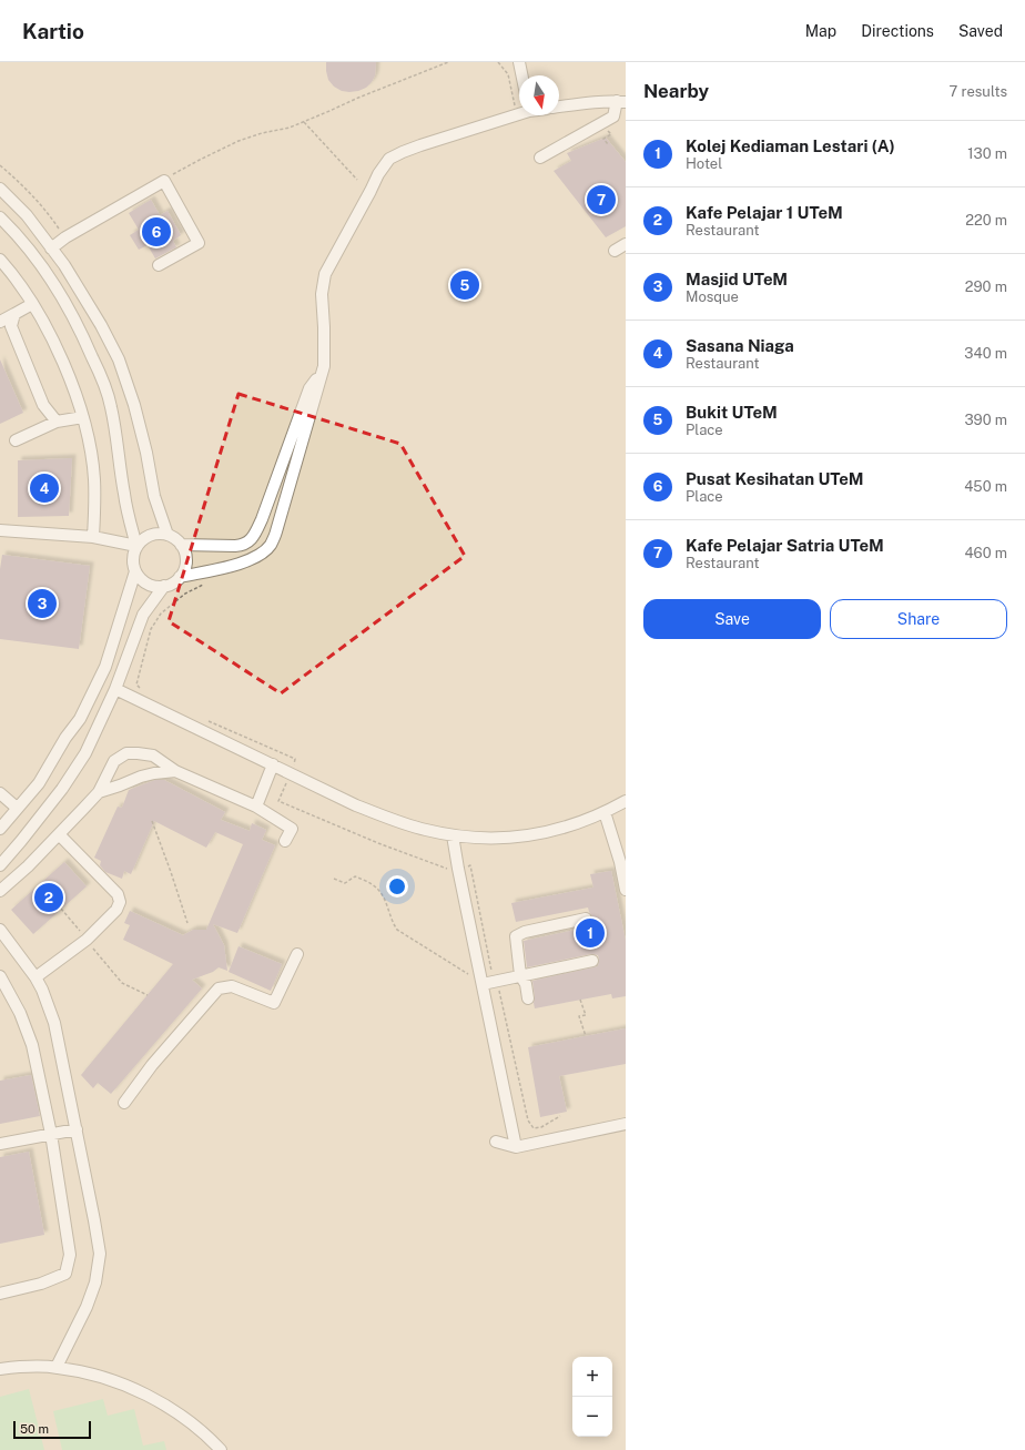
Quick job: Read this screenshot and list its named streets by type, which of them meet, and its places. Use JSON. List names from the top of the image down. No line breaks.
{"scale_bar":"50 m","north":"bottom","page":{"header":"Kartio","nav":["Map","Directions","Saved"],"heading":["Nearby","7 results"],"list":[{"mark":"1","name":"Kolej Kediaman Lestari (A)","note":"Hotel","value":"130 m"},{"mark":"2","name":"Kafe Pelajar 1 UTeM","note":"Restaurant","value":"220 m"},{"mark":"3","name":"Masjid UTeM","note":"Mosque","value":"290 m"},{"mark":"4","name":"Sasana Niaga","note":"Restaurant","value":"340 m"},{"mark":"5","name":"Bukit UTeM","note":"Place","value":"390 m"},{"mark":"6","name":"Pusat Kesihatan UTeM","note":"Place","value":"450 m"},{"mark":"7","name":"Kafe Pelajar Satria UTeM","note":"Restaurant","value":"460 m"}],"pins":["7","6","5","4","3","2","1"],"buttons":["Save","Share"],"map_buttons":["+","−"],"scale":"50 m"}}
